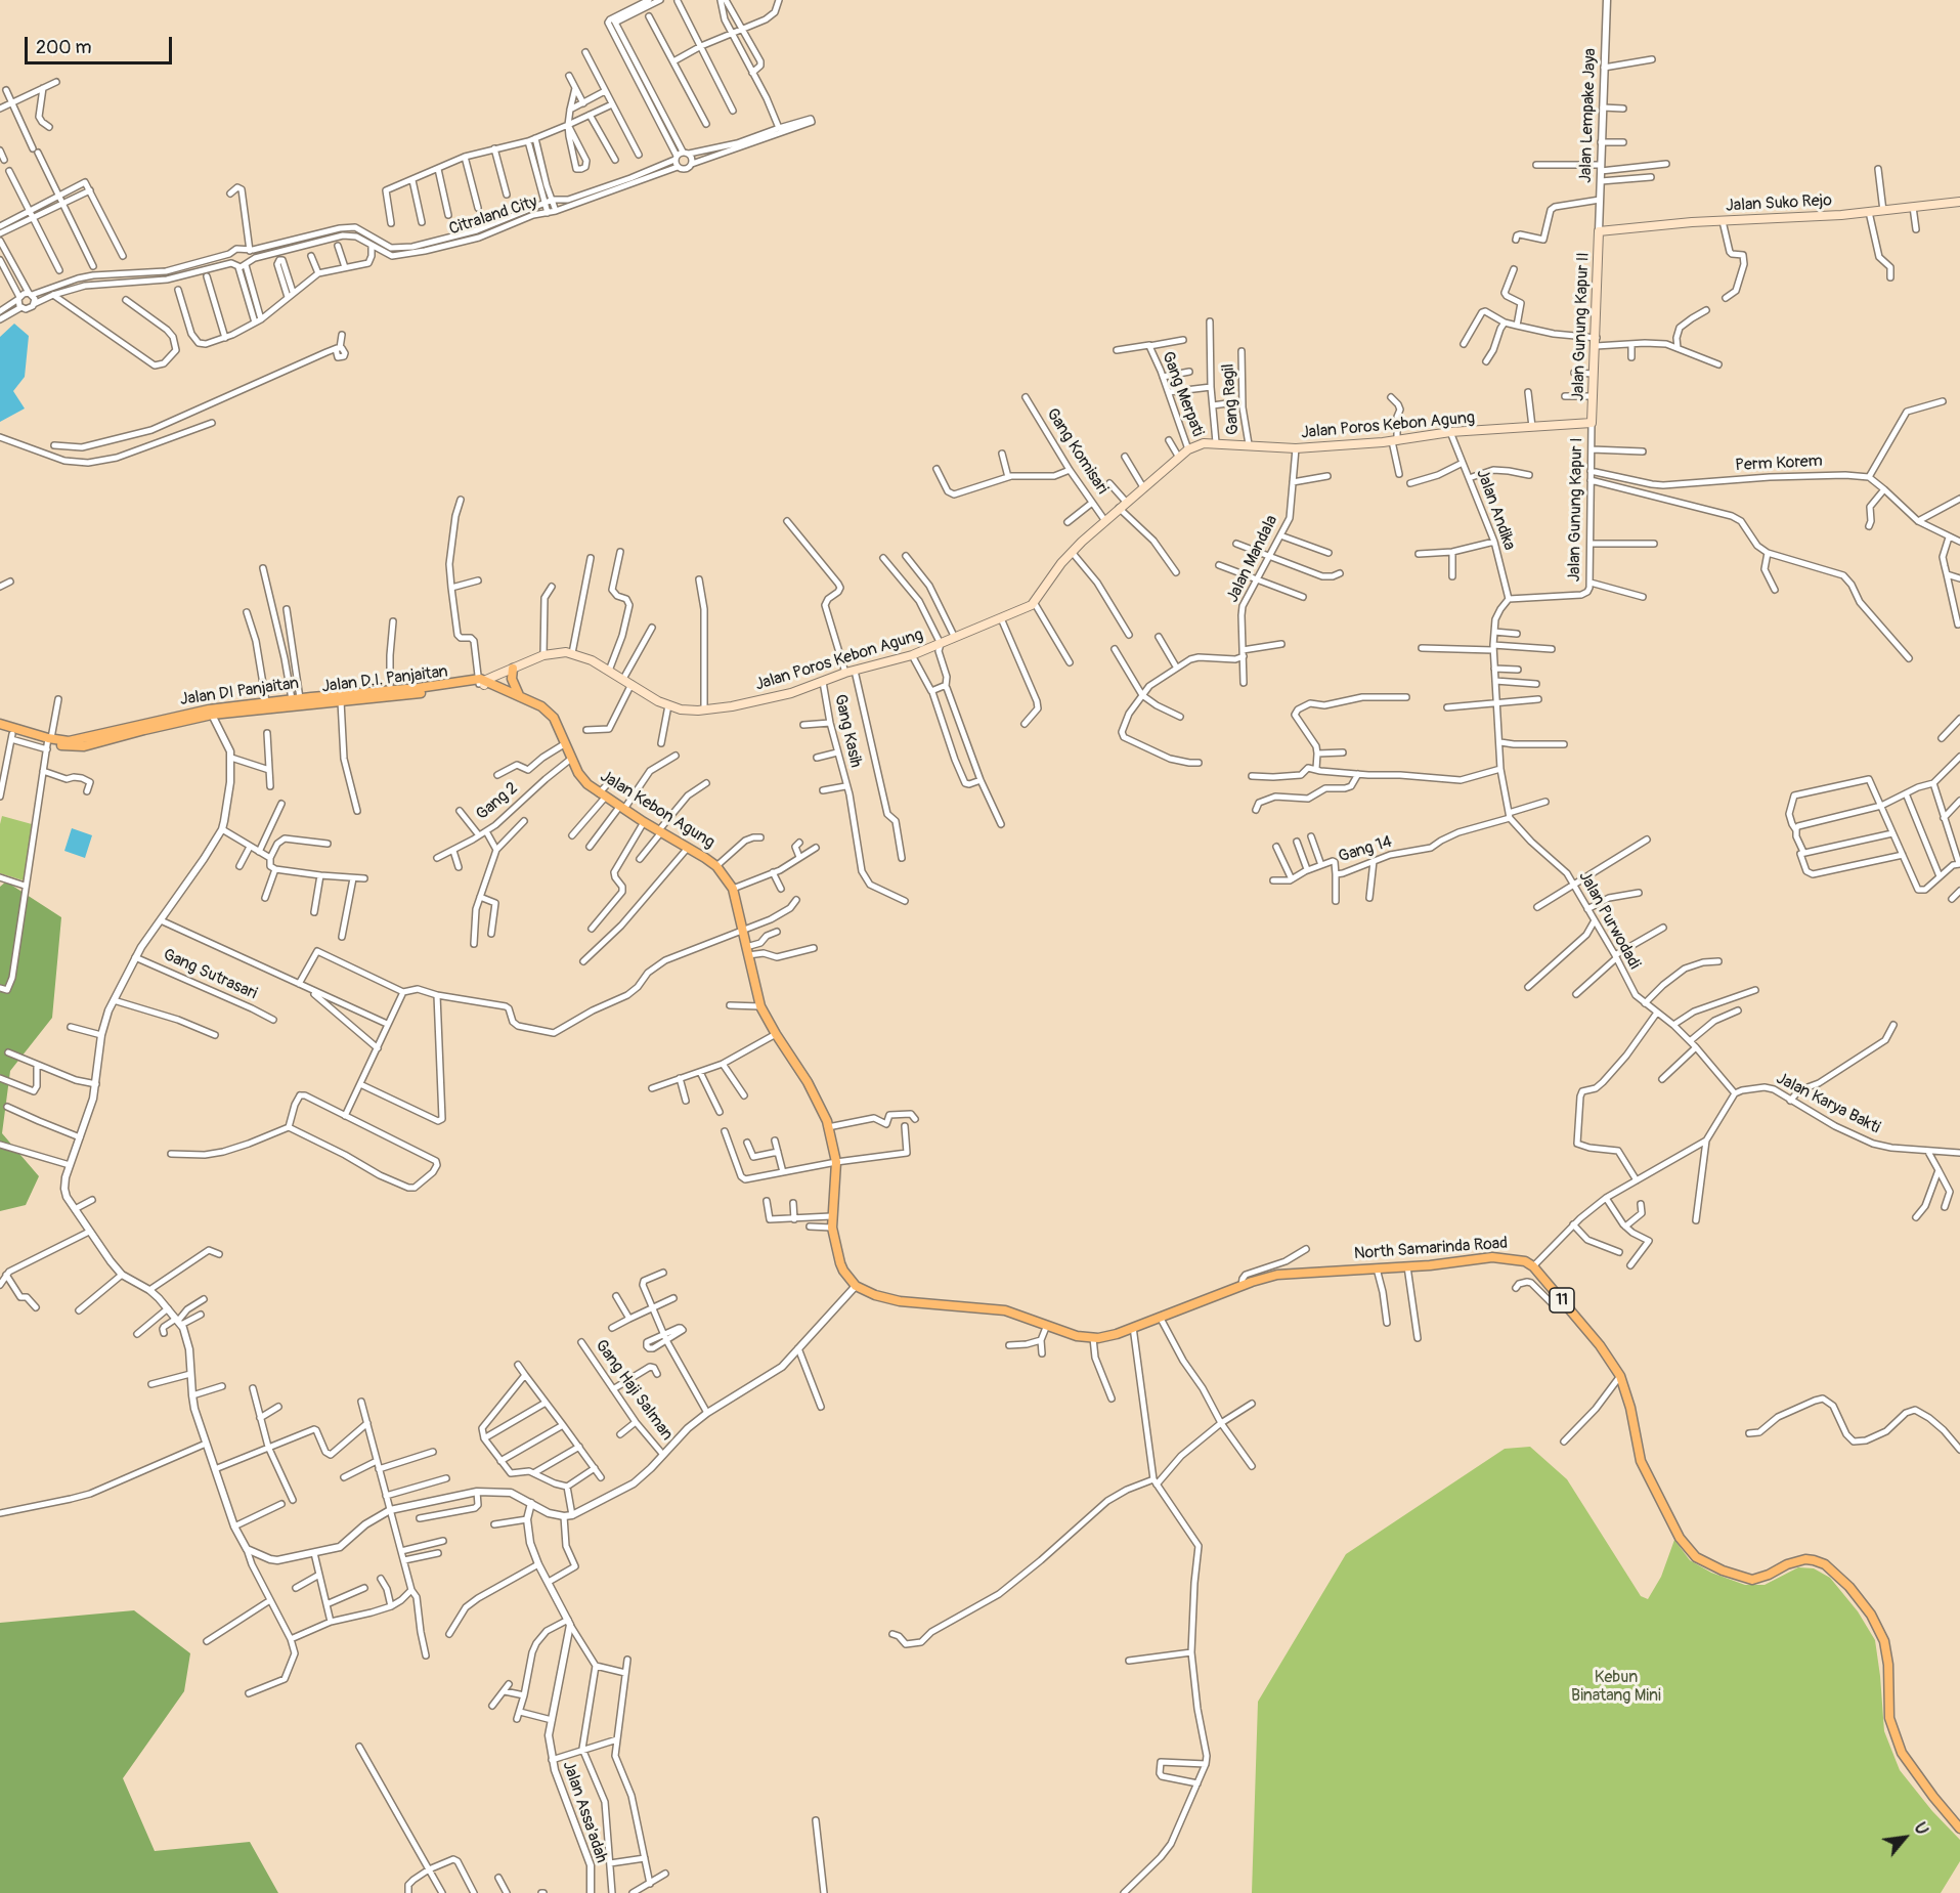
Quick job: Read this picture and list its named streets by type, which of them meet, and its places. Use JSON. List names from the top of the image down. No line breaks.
{"streets":{"highway":["Jalan D.I. Panjaitan","Jalan DI Panjaitan","Jalan Kebon Agung","North Samarinda Road","11"],"main road":["Jalan Suko Rejo","Jalan Gunung Kapur II","Jalan Poros Kebon Agung"],"street":["Jalan Lempake Jaya","Citraland City","Gang Merpati","Gang Ragil","Gang Komisari","Perm Korem","Jalan Andika","Jalan Gunung Kapur I","Jalan Mandala","Gang Kasih","Gang 2","Gang 14","Jalan Purwodadi","Gang Sutrasari","Jalan Karya Bakti","Gang Haji Salman","Jalan Assa'adah"]},"crossings":[["Jalan Lempake Jaya","Jalan Suko Rejo"],["Jalan Lempake Jaya","Jalan Gunung Kapur II"],["Jalan Suko Rejo","Jalan Gunung Kapur II"],["Jalan Gunung Kapur II","Jalan Poros Kebon Agung"],["Jalan Gunung Kapur II","Jalan Gunung Kapur I"],["Gang Merpati","Jalan Poros Kebon Agung"],["Gang Ragil","Jalan Poros Kebon Agung"],["Jalan Poros Kebon Agung","Gang Komisari"],["Jalan Poros Kebon Agung","Jalan Andika"],["Jalan Poros Kebon Agung","Jalan Gunung Kapur I"],["Jalan Poros Kebon Agung","Jalan Mandala"],["Jalan Poros Kebon Agung","Jalan D.I. Panjaitan"],["Jalan Poros Kebon Agung","Jalan DI Panjaitan"],["Jalan Poros Kebon Agung","Gang Kasih"],["Jalan Poros Kebon Agung","Jalan Kebon Agung"],["Perm Korem","Jalan Gunung Kapur I"],["Jalan Andika","Jalan Gunung Kapur I"],["Jalan D.I. Panjaitan","Jalan DI Panjaitan"],["Jalan D.I. Panjaitan","Jalan Kebon Agung"],["Jalan DI Panjaitan","Jalan Kebon Agung"],["Gang 2","Jalan Kebon Agung"],["Jalan Kebon Agung","North Samarinda Road"],["Gang 14","Jalan Purwodadi"],["Jalan Purwodadi","Jalan Karya Bakti"],["North Samarinda Road","11"]],"parks":["Kebun Binatang Mini"],"scale_bar":"200 m","north":"top right"}
